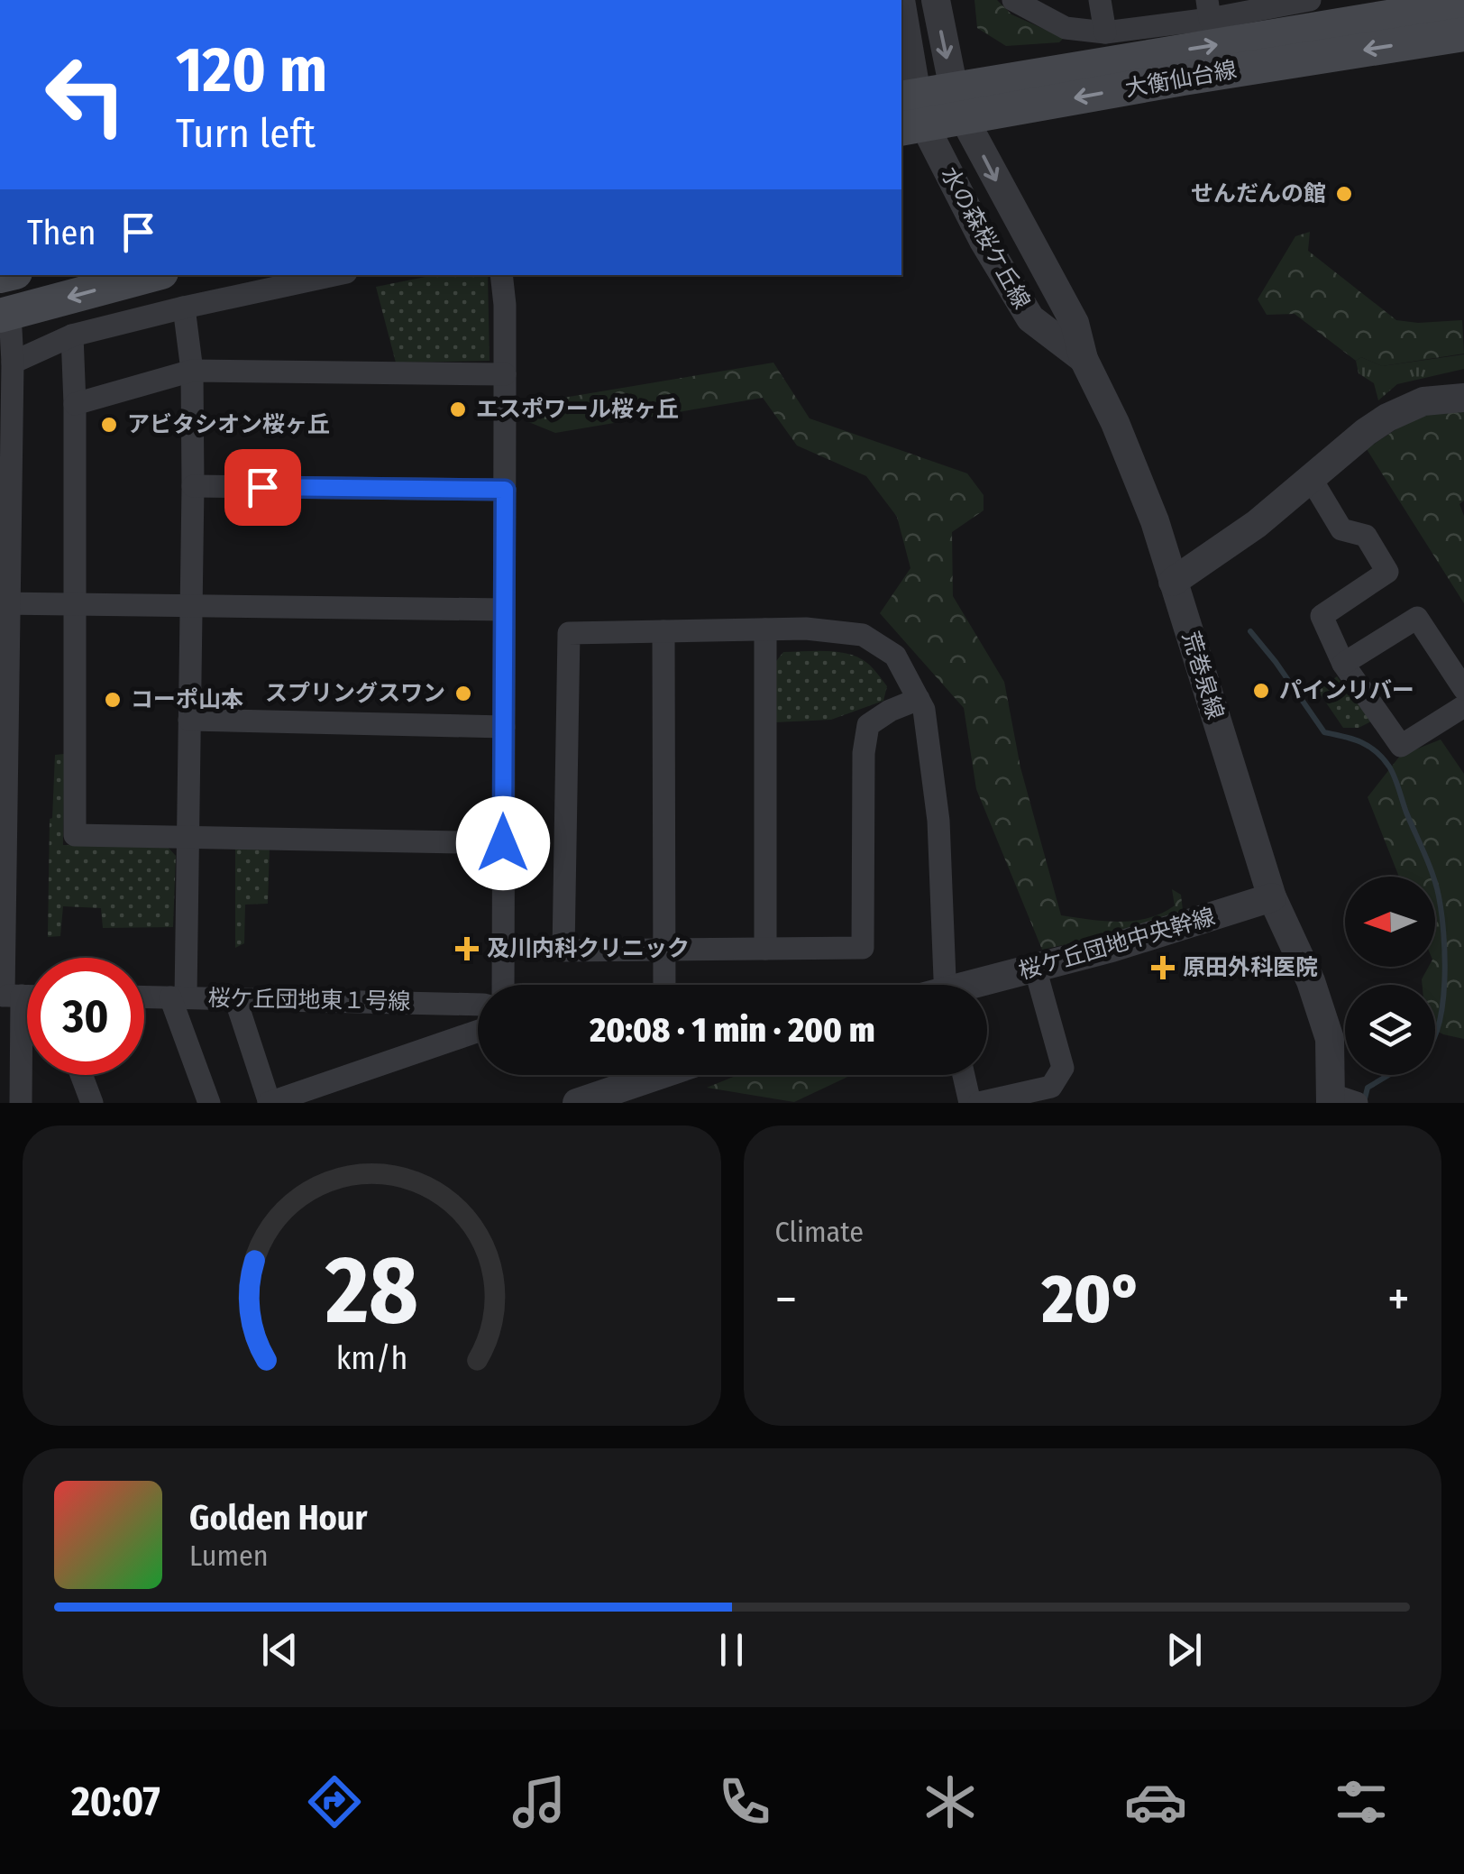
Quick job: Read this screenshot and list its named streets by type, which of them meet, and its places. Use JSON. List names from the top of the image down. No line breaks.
{"streets":{"main road":["大衡仙台線"],"street":["水の森桜ケ丘線","荒巻泉線","桜ケ丘団地中央幹線","桜ケ丘団地東１号線"]},"crossings":[["大衡仙台線","水の森桜ケ丘線"],["水の森桜ケ丘線","荒巻泉線"],["荒巻泉線","桜ケ丘団地中央幹線"]],"places":{"other":["せんだんの館","エスポワール桜ヶ丘","アビタシオン桜ヶ丘","パインリバー","スプリングスワン","コーポ山本"],"health":["及川内科クリニック","原田外科医院"]},"north":"left","page":{"turn":["120 m","Turn left"],"then":"Then","limit":"30","trip":"20:08 · 1 min · 200 m","tile":"Climate","heat":["−","20°","+"],"song":["Golden Hour","Lumen"],"tabs":"20:07","gauge":["28","km/h"]}}
